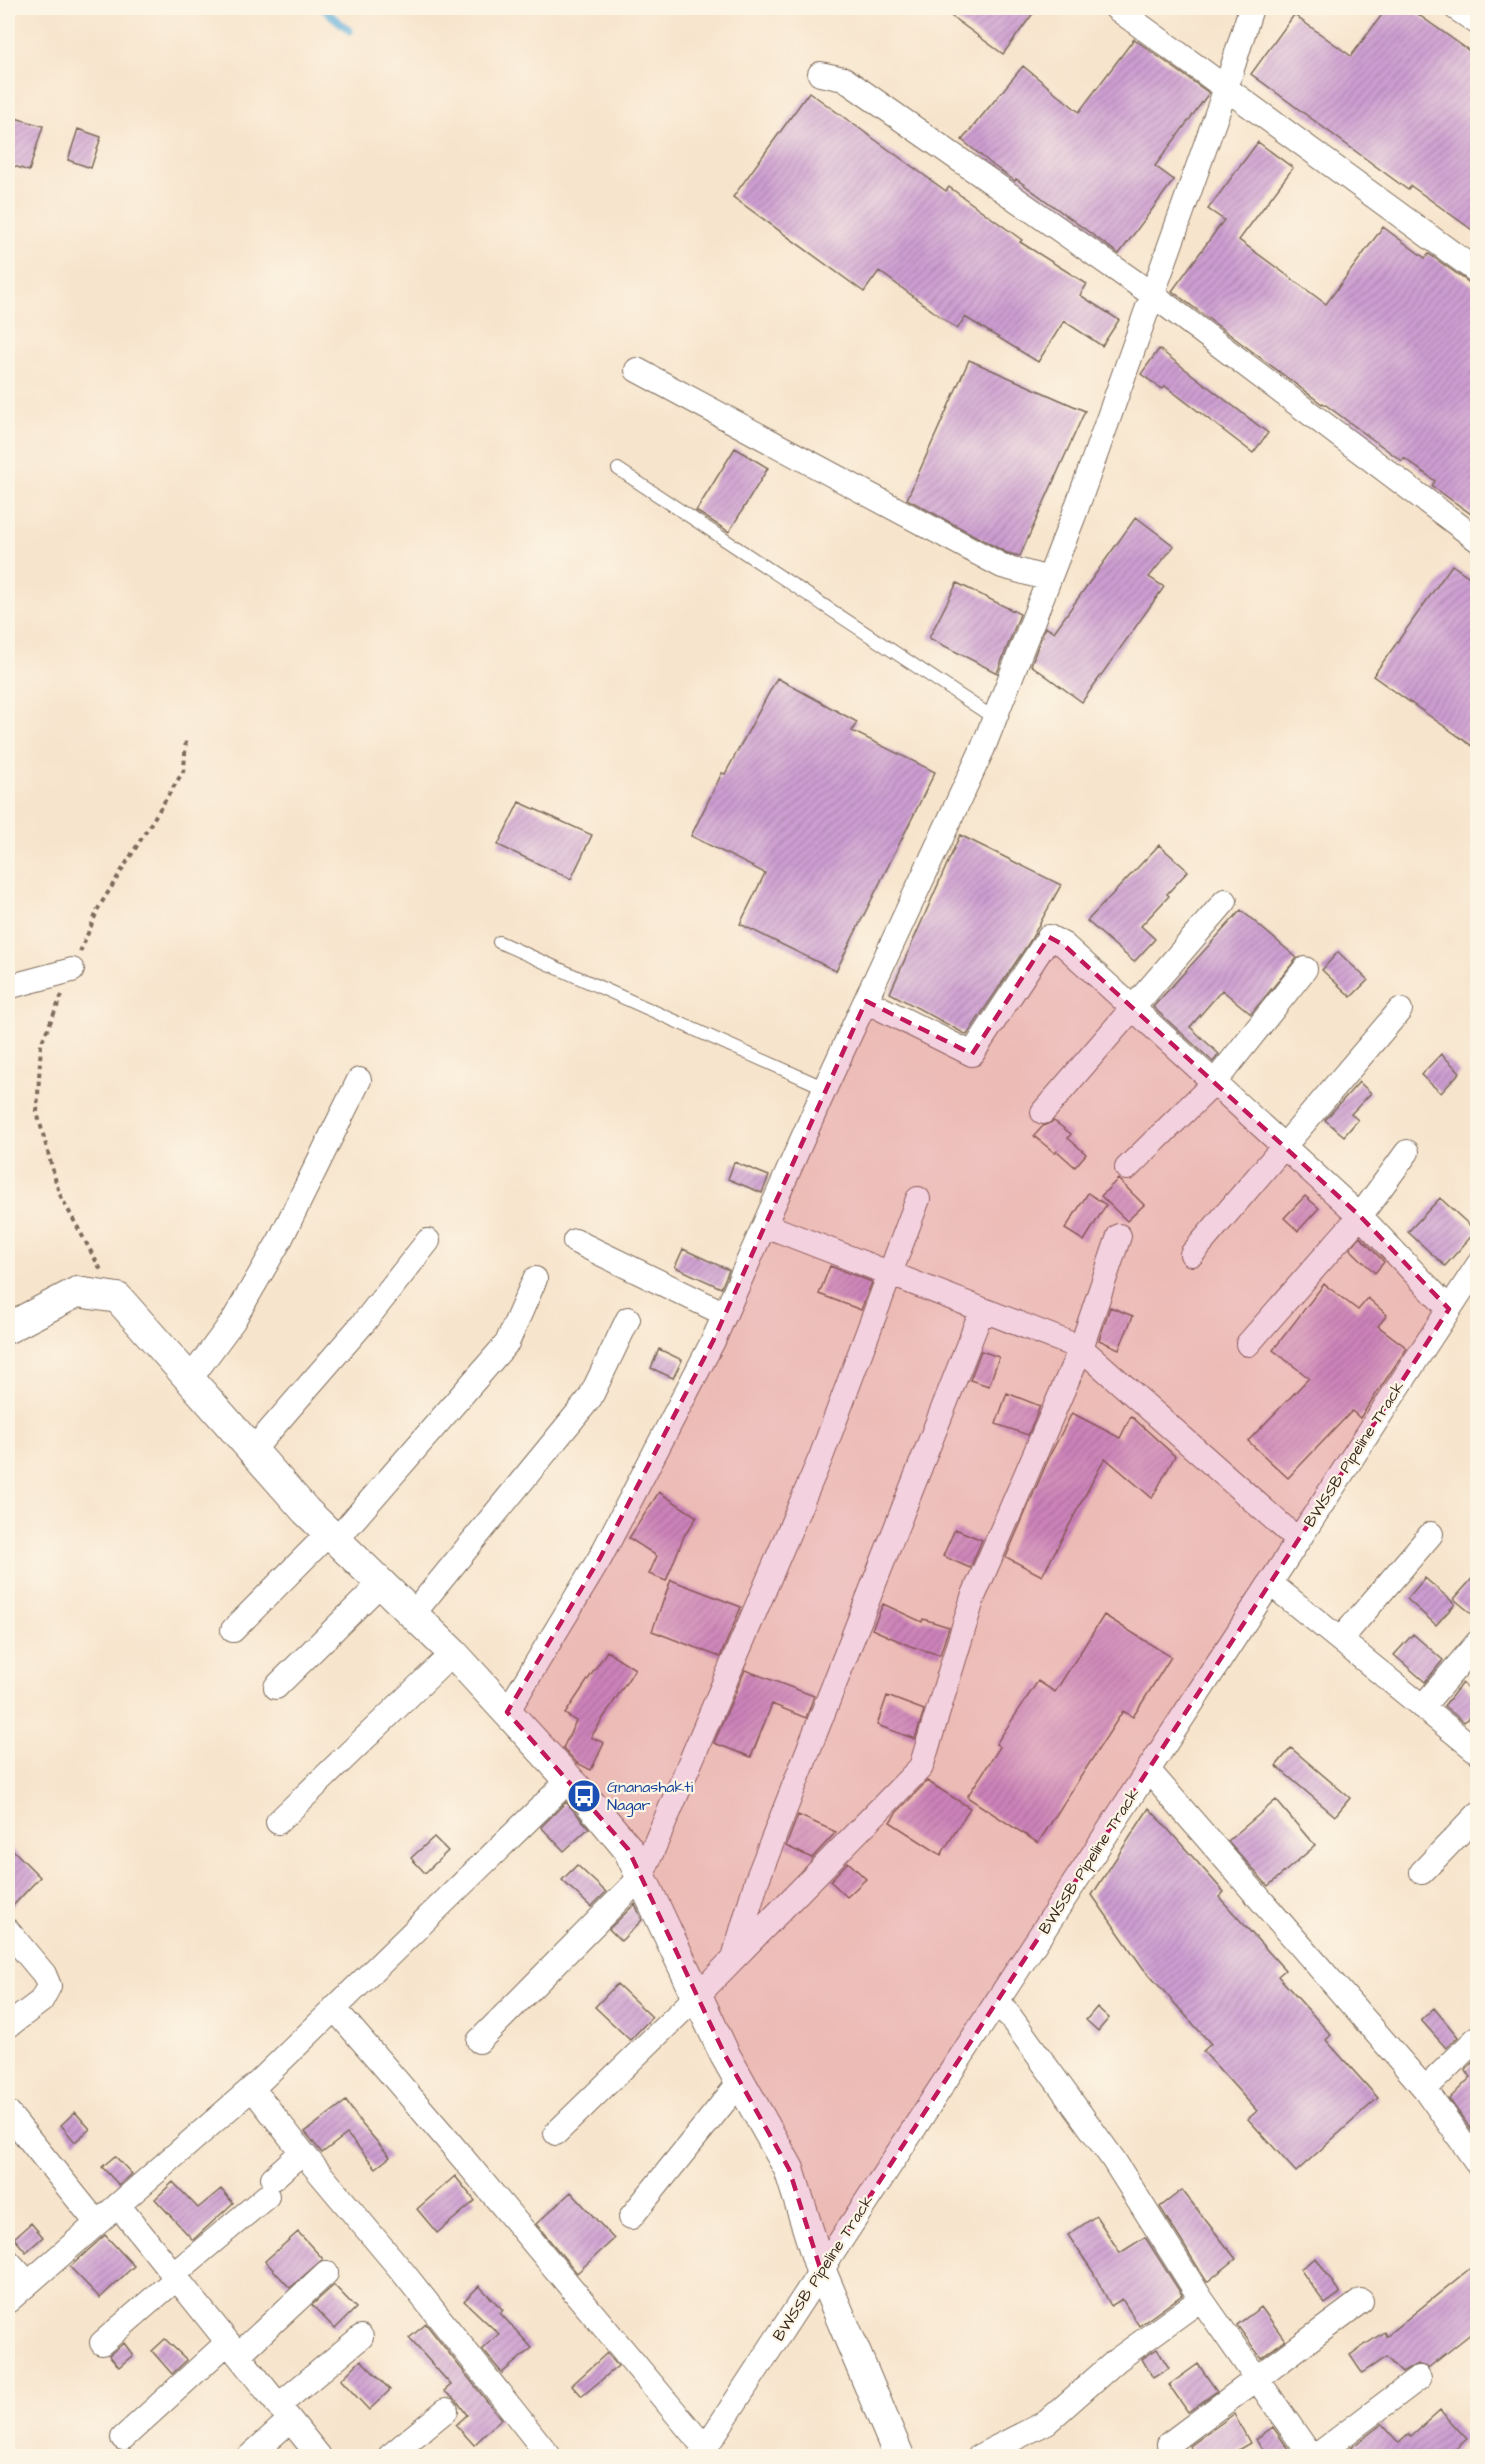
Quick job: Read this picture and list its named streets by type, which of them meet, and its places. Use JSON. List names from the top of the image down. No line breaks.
{"streets":{"street":["BWSSB Pipeline Track"]},"places":{"bus stop":["Gnanashakti Nagar"]}}
